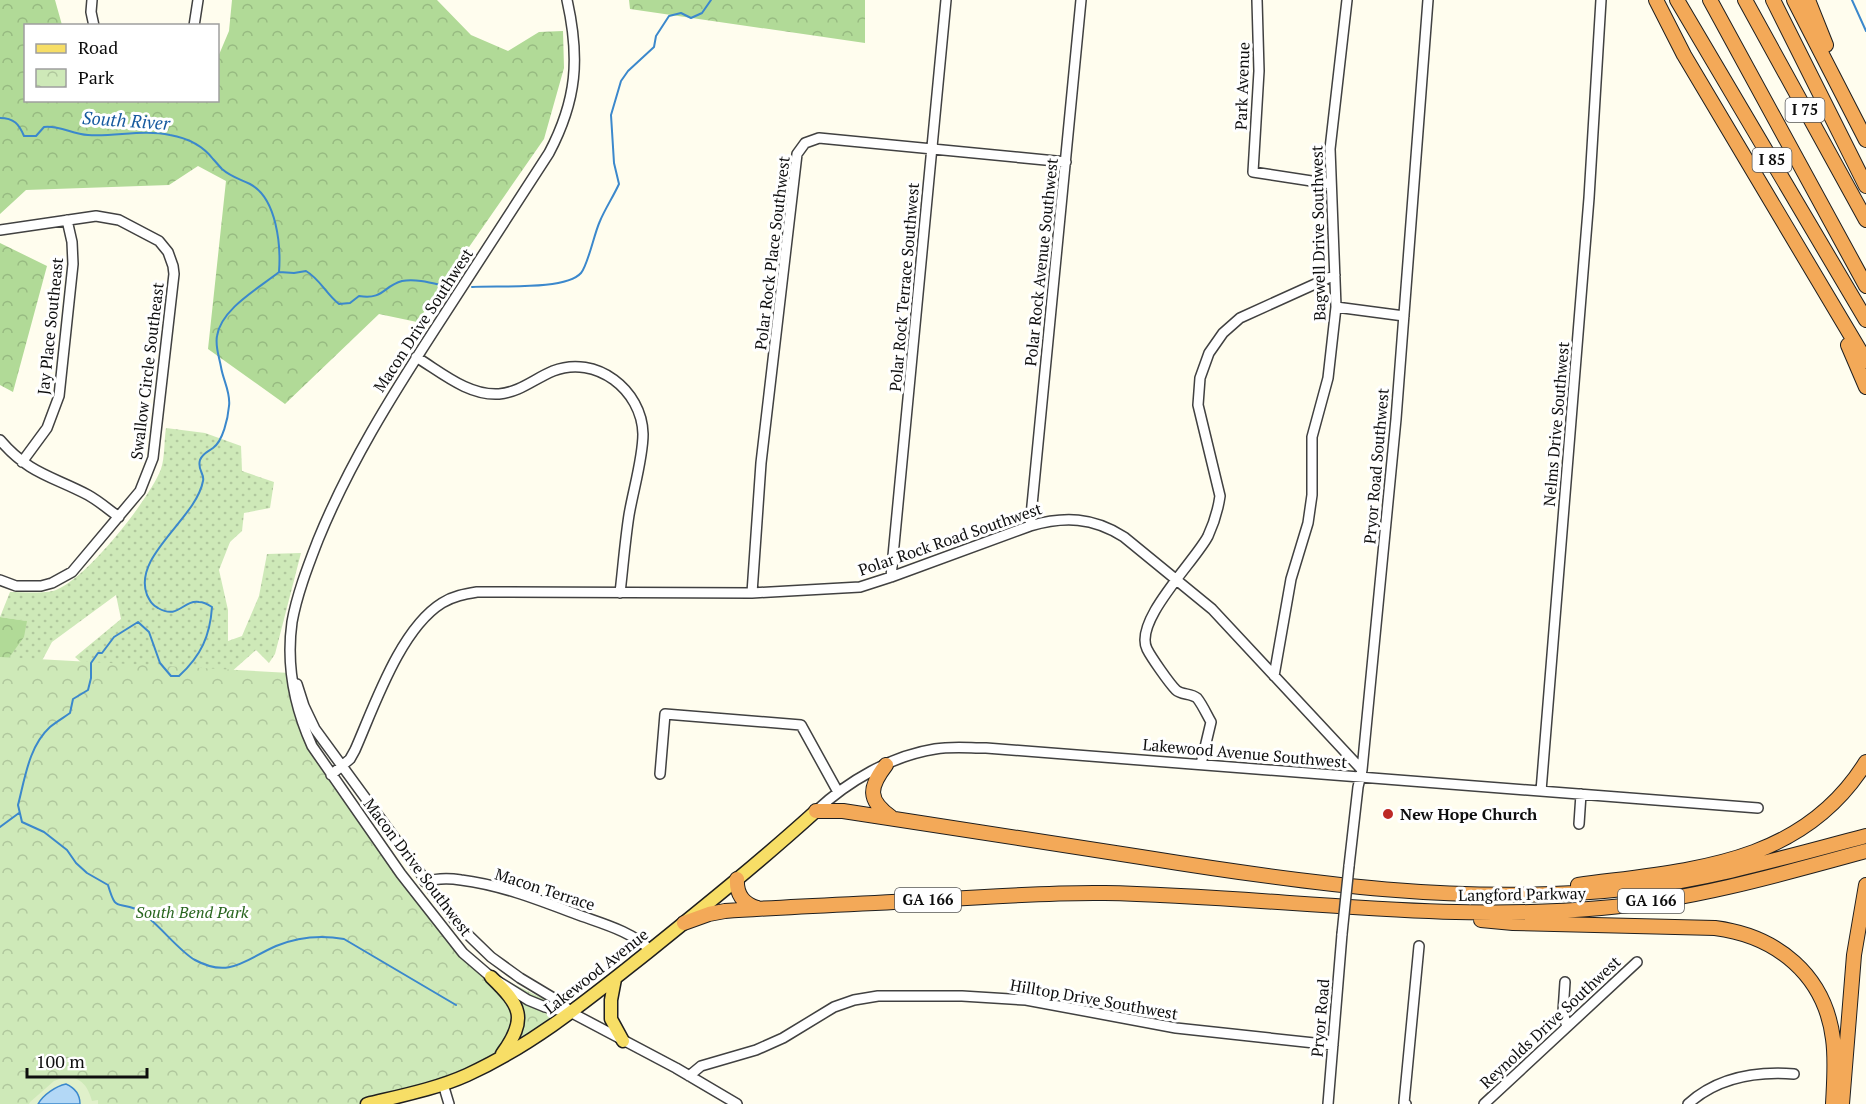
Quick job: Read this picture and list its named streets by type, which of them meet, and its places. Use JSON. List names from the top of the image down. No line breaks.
{"streets":{"highway":["I 75","I 85","Langford Parkway","GA 166"],"main road":["Lakewood Avenue"],"street":["Park Avenue","Bagwell Drive Southwest","Polar Rock Place Southwest","Polar Rock Avenue Southwest","Polar Rock Terrace Southwest","Macon Drive Southwest","Jay Place Southeast","Swallow Circle Southeast","Nelms Drive Southwest","Pryor Road Southwest","Polar Rock Road Southwest","Lakewood Avenue Southwest","Macon Terrace","Hilltop Drive Southwest","Pryor Road","Reynolds Drive Southwest"]},"crossings":[["Park Avenue","Bagwell Drive Southwest"],["Bagwell Drive Southwest","Polar Rock Road Southwest"],["Polar Rock Place Southwest","Polar Rock Avenue Southwest"],["Polar Rock Place Southwest","Polar Rock Terrace Southwest"],["Polar Rock Place Southwest","Polar Rock Road Southwest"],["Polar Rock Avenue Southwest","Polar Rock Road Southwest"],["Polar Rock Terrace Southwest","Polar Rock Road Southwest"],["Macon Drive Southwest","Polar Rock Road Southwest"],["Macon Drive Southwest","Macon Terrace"],["Macon Drive Southwest","Lakewood Avenue"],["Jay Place Southeast","Swallow Circle Southeast"],["Nelms Drive Southwest","Lakewood Avenue Southwest"],["Pryor Road Southwest","Polar Rock Road Southwest"],["Pryor Road Southwest","Lakewood Avenue Southwest"],["Pryor Road Southwest","Pryor Road"],["Polar Rock Road Southwest","Lakewood Avenue Southwest"],["Lakewood Avenue Southwest","Langford Parkway"],["Lakewood Avenue Southwest","Lakewood Avenue"],["Macon Terrace","Lakewood Avenue"],["Langford Parkway","GA 166"],["Langford Parkway","Lakewood Avenue"],["GA 166","Lakewood Avenue"],["Hilltop Drive Southwest","Pryor Road"]],"water":["South River"],"parks":["South Bend Park"],"places":["New Hope Church"],"legend":["Road","Park"],"scale_bar":"100 m"}
